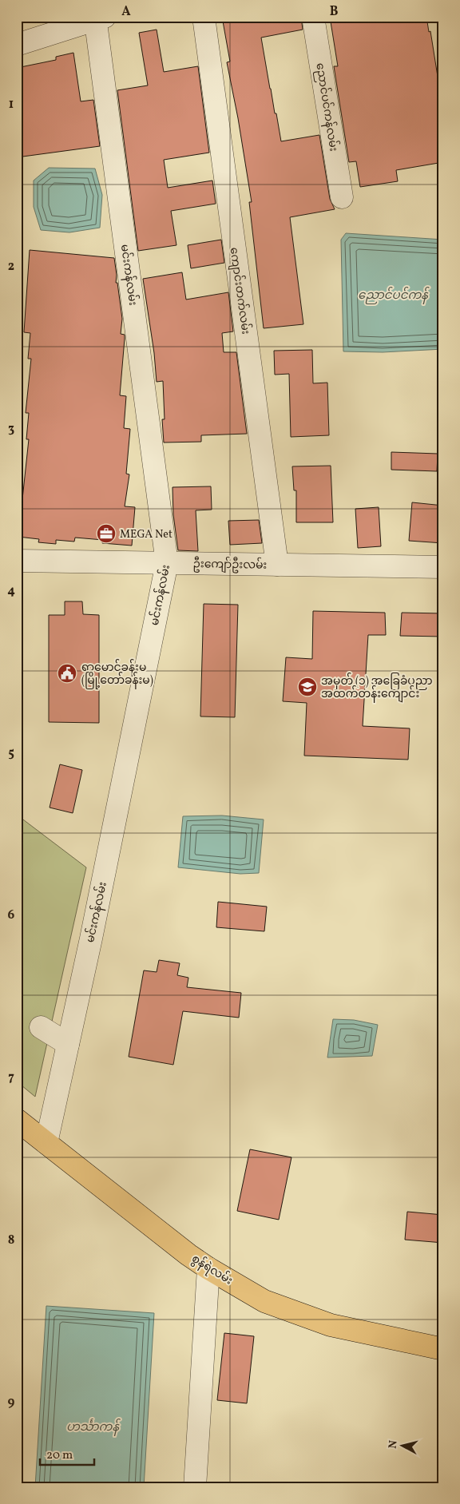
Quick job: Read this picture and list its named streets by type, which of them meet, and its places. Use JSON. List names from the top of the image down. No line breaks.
{"streets":{"main road":["စွန်ရဲလမ်း"],"street":["ညောင်ပင်ကန်လမ်း","မင်းကန်လမ်း","ကျောင်းတက်လမ်း","ဦးကျော်ဦးလမ်း"]},"crossings":[["မင်းကန်လမ်း","ဦးကျော်ဦးလမ်း"],["မင်းကန်လမ်း","စွန်ရဲလမ်း"],["ကျောင်းတက်လမ်း","ဦးကျော်ဦးလမ်း"]],"water":["ညောင်ပင်ကန်","ဟင်္သာကန်"],"places":{"office":["MEGA Net"],"public building":["ရာမောင်ခန်းမ (မြို့တော်ခန်းမ)"],"school or university":["အမှတ် (၁) အခြေခံပညာ အထက်တန်းကျောင်း"]},"scale_bar":"20 m","north":"left","grid":{"columns":["A","B"],"rows":["1","2","3","4","5","6","7","8","9"]}}
